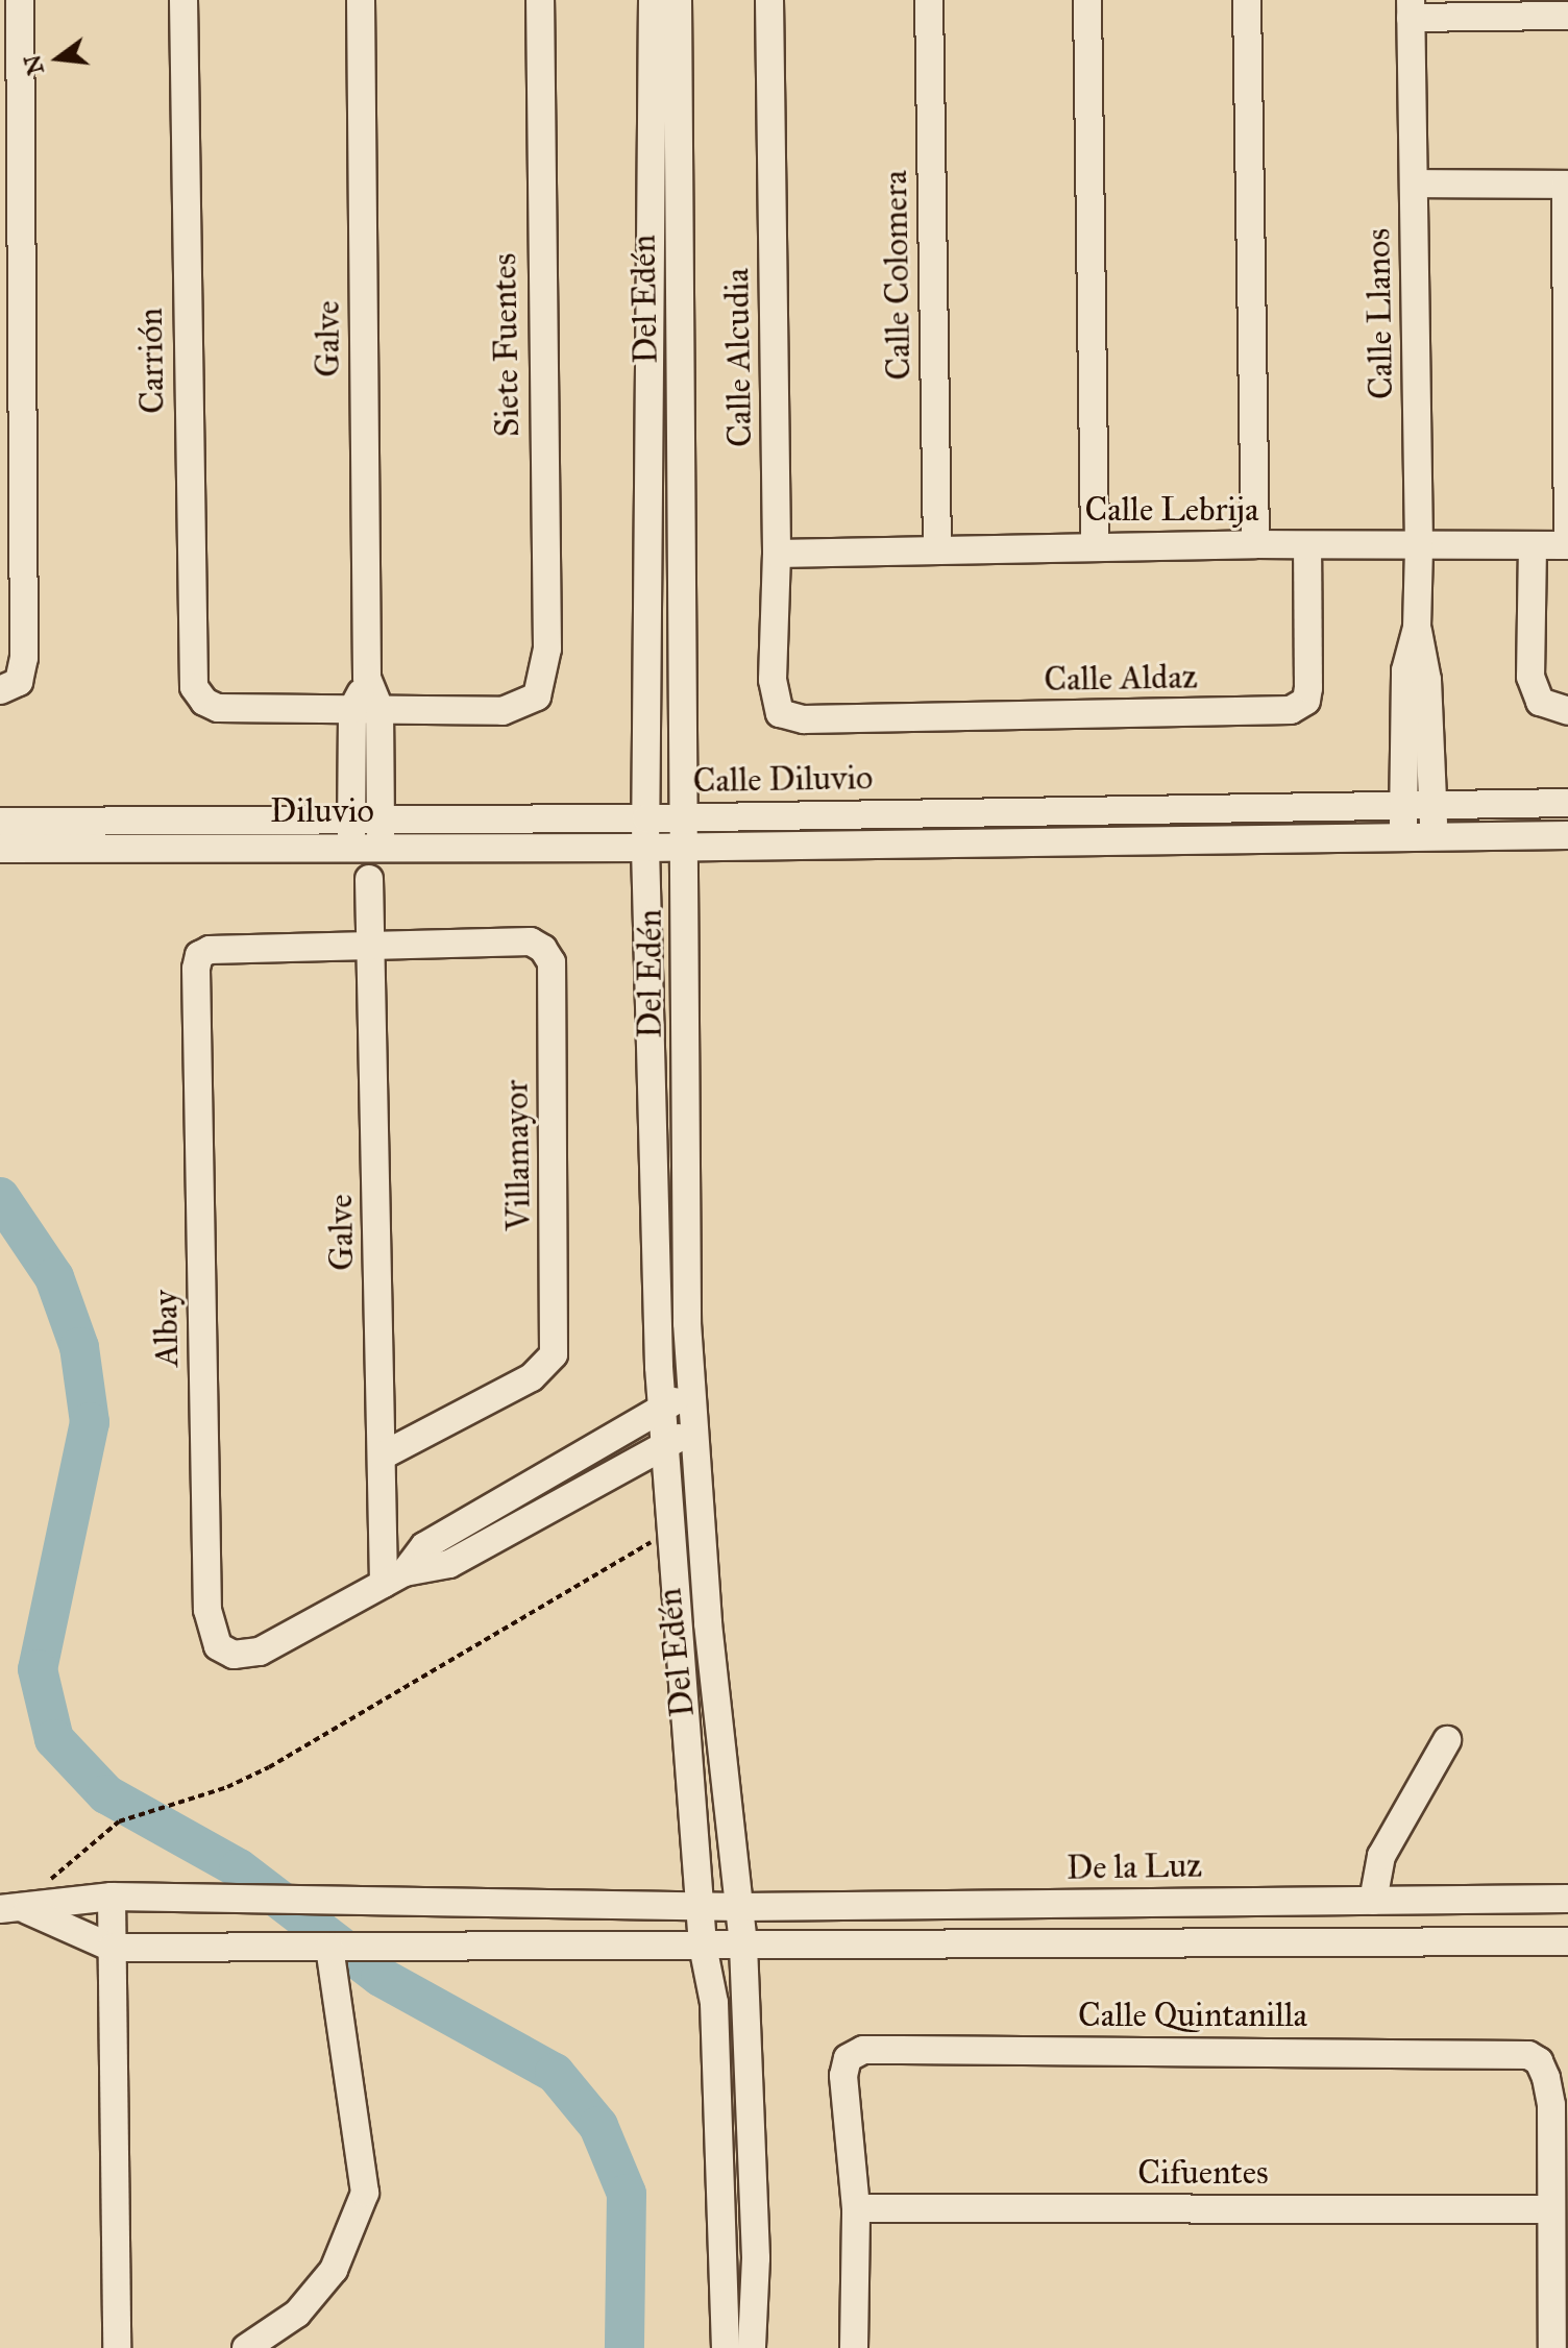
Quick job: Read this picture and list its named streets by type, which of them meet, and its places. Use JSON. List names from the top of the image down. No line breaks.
{"streets":{"street":["Calle Colomera","Del Edén","Calle Llanos","Galve","Siete Fuentes","Calle Alcudia","Carrión","Calle Lebrija","Calle Aldaz","Calle Diluvio","Diluvio","Villamayor","Albay","De la Luz","Calle Quintanilla","Cifuentes"]},"crossings":[["Calle Colomera","Calle Lebrija"],["Del Edén","Calle Diluvio"],["Del Edén","Diluvio"],["Del Edén","Albay"],["Del Edén","De la Luz"],["Calle Llanos","Calle Lebrija"],["Galve","Siete Fuentes"],["Galve","Carrión"],["Galve","Villamayor"],["Galve","Albay"],["Siete Fuentes","Carrión"],["Calle Alcudia","Calle Lebrija"],["Calle Alcudia","Calle Aldaz"],["Calle Lebrija","Calle Aldaz"],["Villamayor","Albay"],["Calle Quintanilla","Cifuentes"]],"north":"left"}
